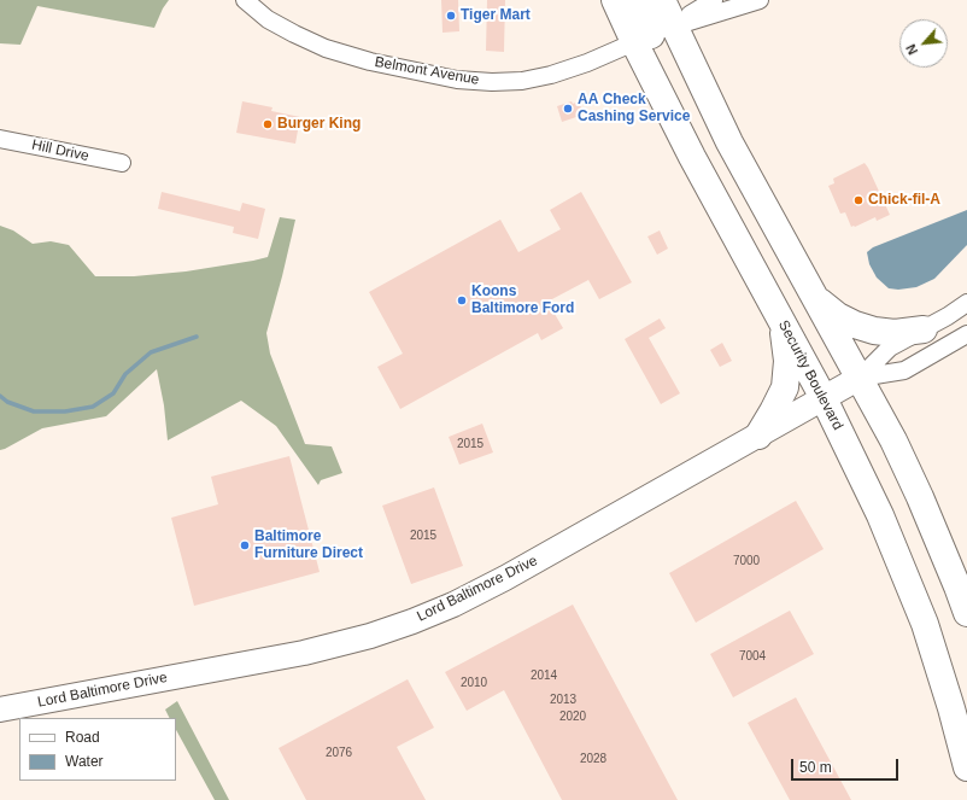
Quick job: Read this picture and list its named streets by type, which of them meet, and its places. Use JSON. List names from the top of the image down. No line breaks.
{"streets":{"main road":["Security Boulevard","Lord Baltimore Drive"],"street":["Belmont Avenue","Hill Drive"]},"crossings":[["Belmont Avenue","Security Boulevard"],["Security Boulevard","Lord Baltimore Drive"]],"places":["Tiger Mart","AA Check Cashing Service","Burger King","Chick-fil-A","Koons Baltimore Ford","Baltimore Furniture Direct"],"house_numbers":["2015","2015","7000","7004","2014","2010","2013","2020","2076","2028"],"legend":["Road","Water"],"scale_bar":"50 m","north":"bottom left"}
